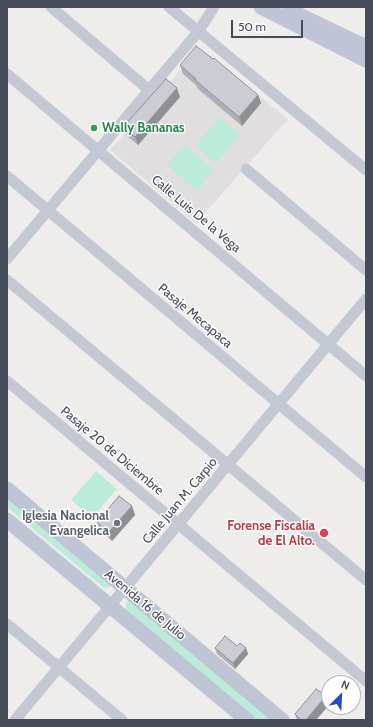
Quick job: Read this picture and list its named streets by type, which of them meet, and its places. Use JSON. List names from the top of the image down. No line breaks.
{"streets":{"main road":["Avenida 16 de Julio"],"street":["Calle Luis De la Vega","Pasaje Mecapaca","Pasaje 20 de Diciembre","Calle Juan M. Carpio"]},"crossings":[["Calle Luis De la Vega","Calle Juan M. Carpio"],["Pasaje Mecapaca","Calle Juan M. Carpio"],["Pasaje 20 de Diciembre","Calle Juan M. Carpio"],["Calle Juan M. Carpio","Avenida 16 de Julio"]],"places":["Wally Bananas","Iglesia Nacional Evangelica","Forense Fiscalía de El Alto."],"scale_bar":"50 m","north":"top right"}
